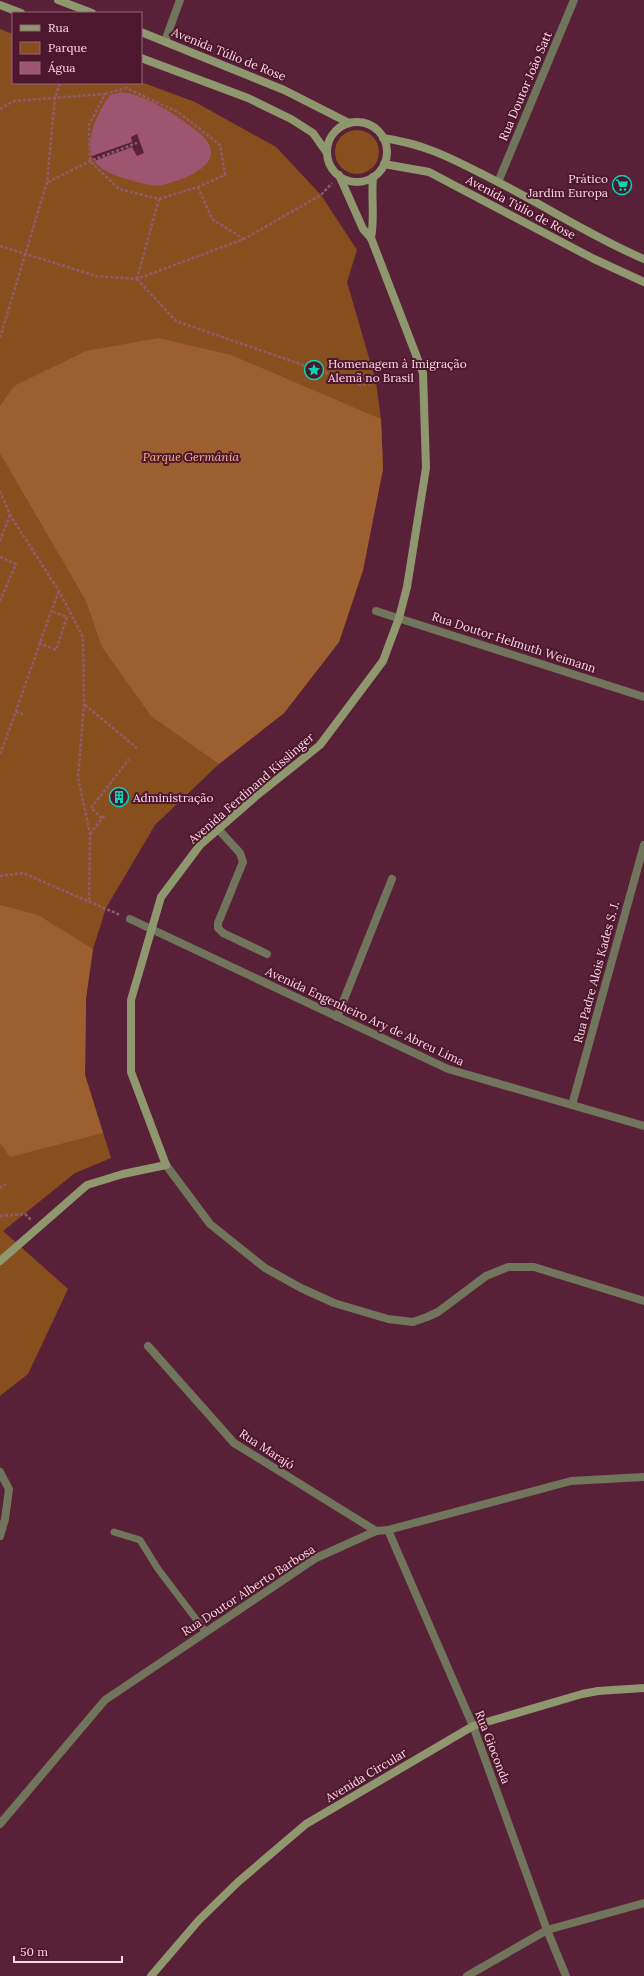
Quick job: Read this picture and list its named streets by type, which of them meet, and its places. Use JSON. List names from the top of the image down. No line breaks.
{"streets":{"street":["Avenida Túlio de Rose","Rua Doutor João Satt","Rua Doutor Helmuth Weimann","Avenida Ferdinand Kisslinger","Rua Padre Alois Kades S. J.","Avenida Engenheiro Ary de Abreu Lima","Rua Marajó","Rua Doutor Alberto Barbosa","Rua Gioconda","Avenida Circular"]},"crossings":[["Avenida Túlio de Rose","Rua Doutor João Satt"],["Avenida Túlio de Rose","Avenida Ferdinand Kisslinger"],["Rua Doutor Helmuth Weimann","Avenida Ferdinand Kisslinger"],["Avenida Ferdinand Kisslinger","Avenida Engenheiro Ary de Abreu Lima"],["Rua Padre Alois Kades S. J.","Avenida Engenheiro Ary de Abreu Lima"],["Rua Marajó","Rua Doutor Alberto Barbosa"],["Rua Doutor Alberto Barbosa","Rua Gioconda"],["Rua Gioconda","Avenida Circular"]],"parks":["Parque Germânia"],"places":{"supermarket":["Prático Jardim Europa"],"place":["Homenagem à Imigração Alemã no Brasil"],"building":["Administração"]},"legend":["Rua","Parque","Água"],"scale_bar":"50 m"}
